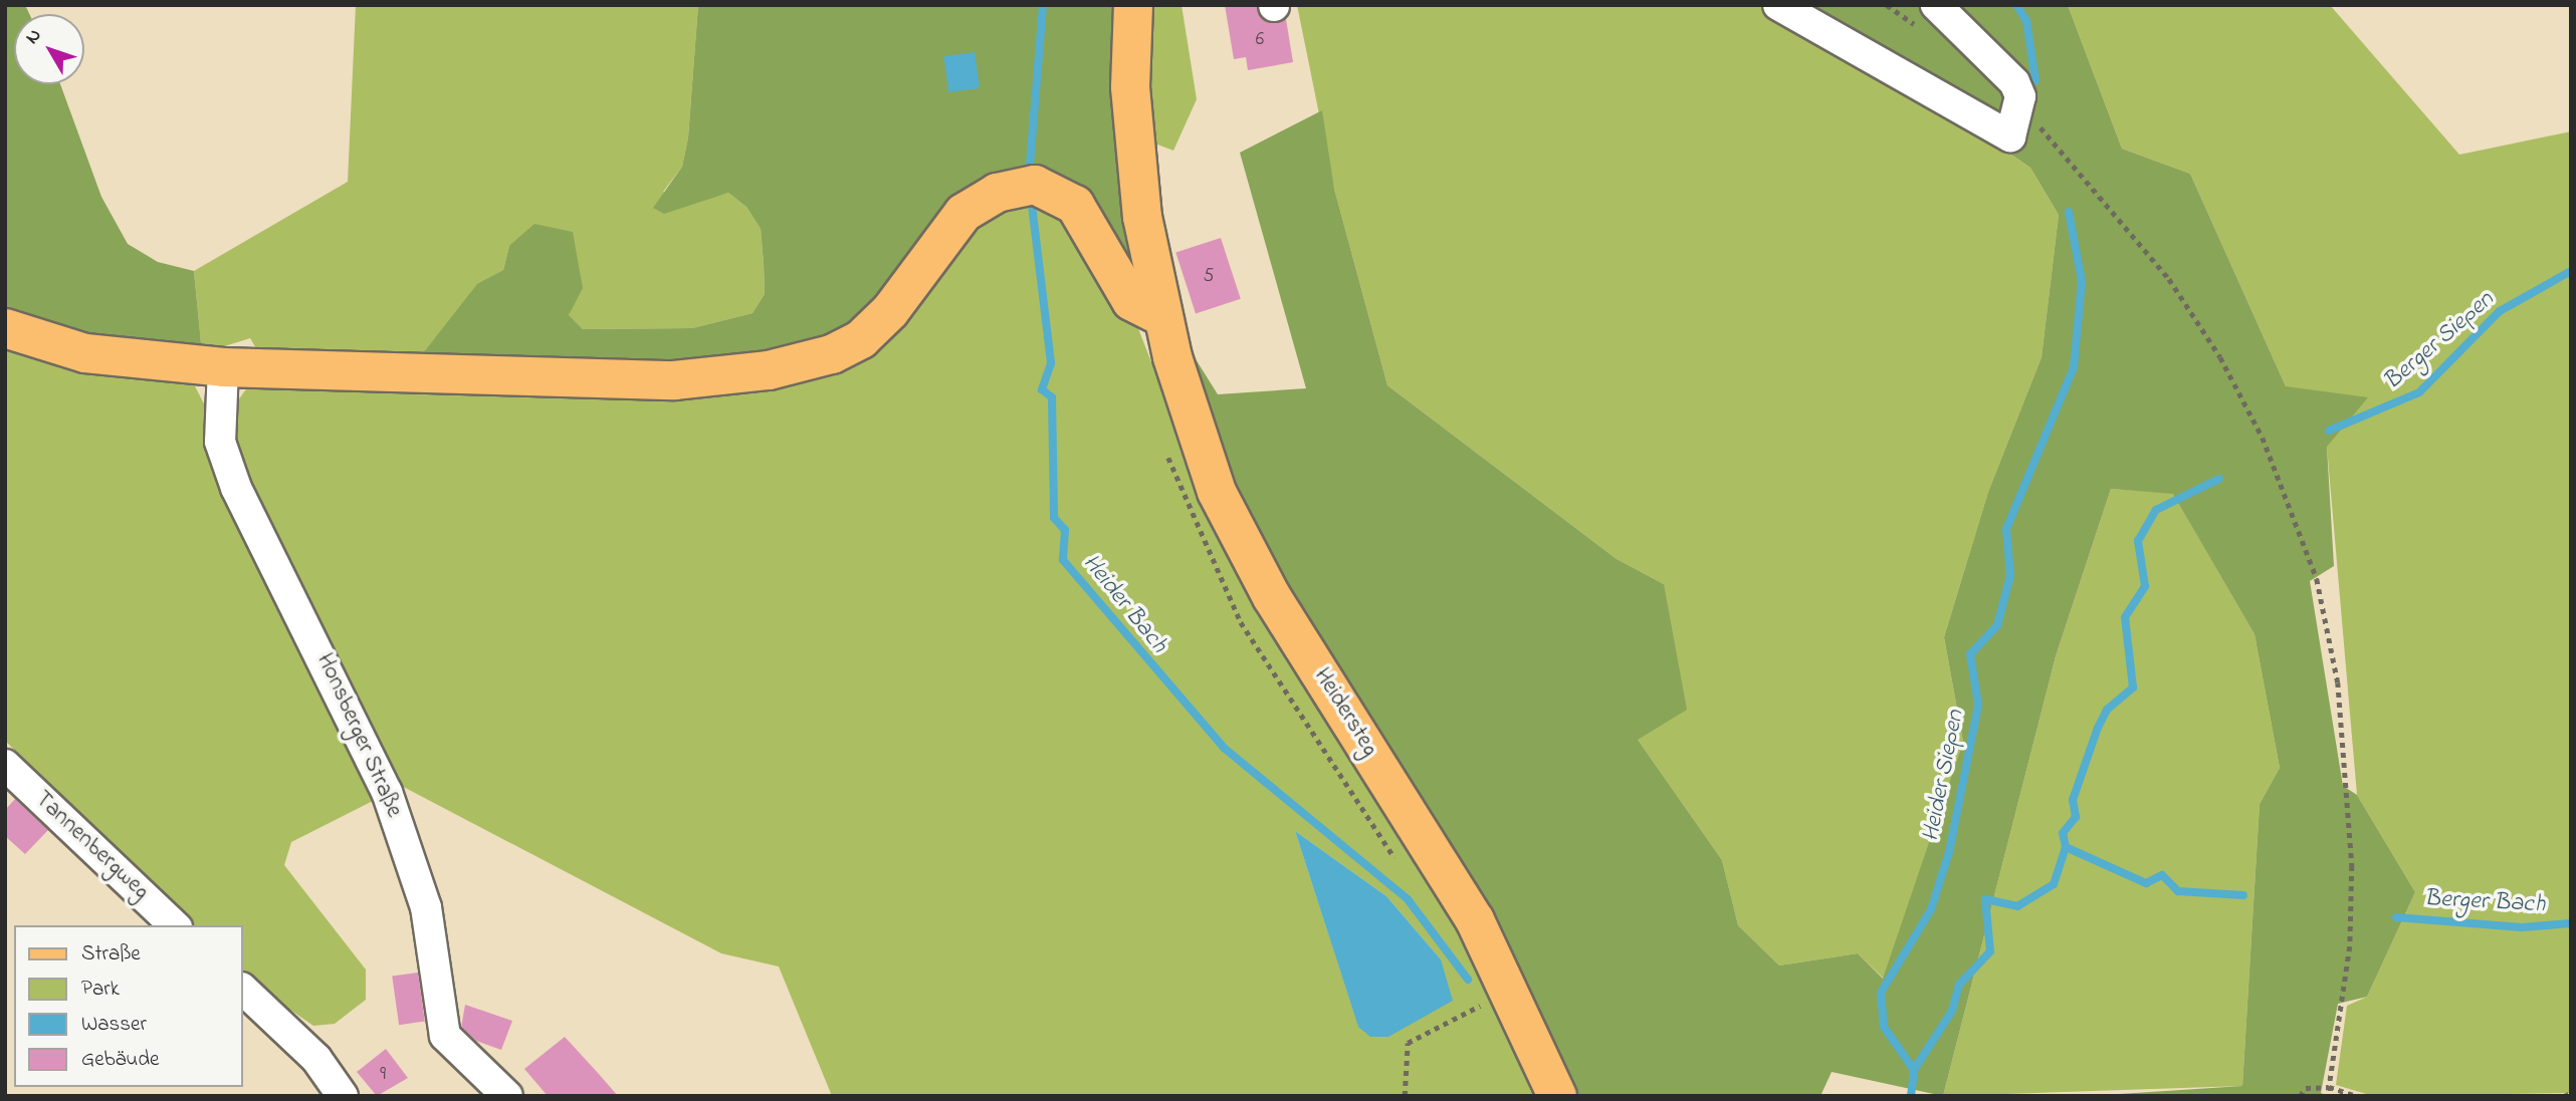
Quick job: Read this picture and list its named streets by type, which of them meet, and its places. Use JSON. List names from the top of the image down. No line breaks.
{"streets":{"main road":["Heidersteg"],"street":["Honsberger Straße","Tannenbergweg"]},"water":["Berger Siepen","Heider Bach","Heider Siepen","Berger Bach"],"house_numbers":["6","5","9"],"legend":["Straße","Park","Wasser","Gebäude"],"north":"top left"}
